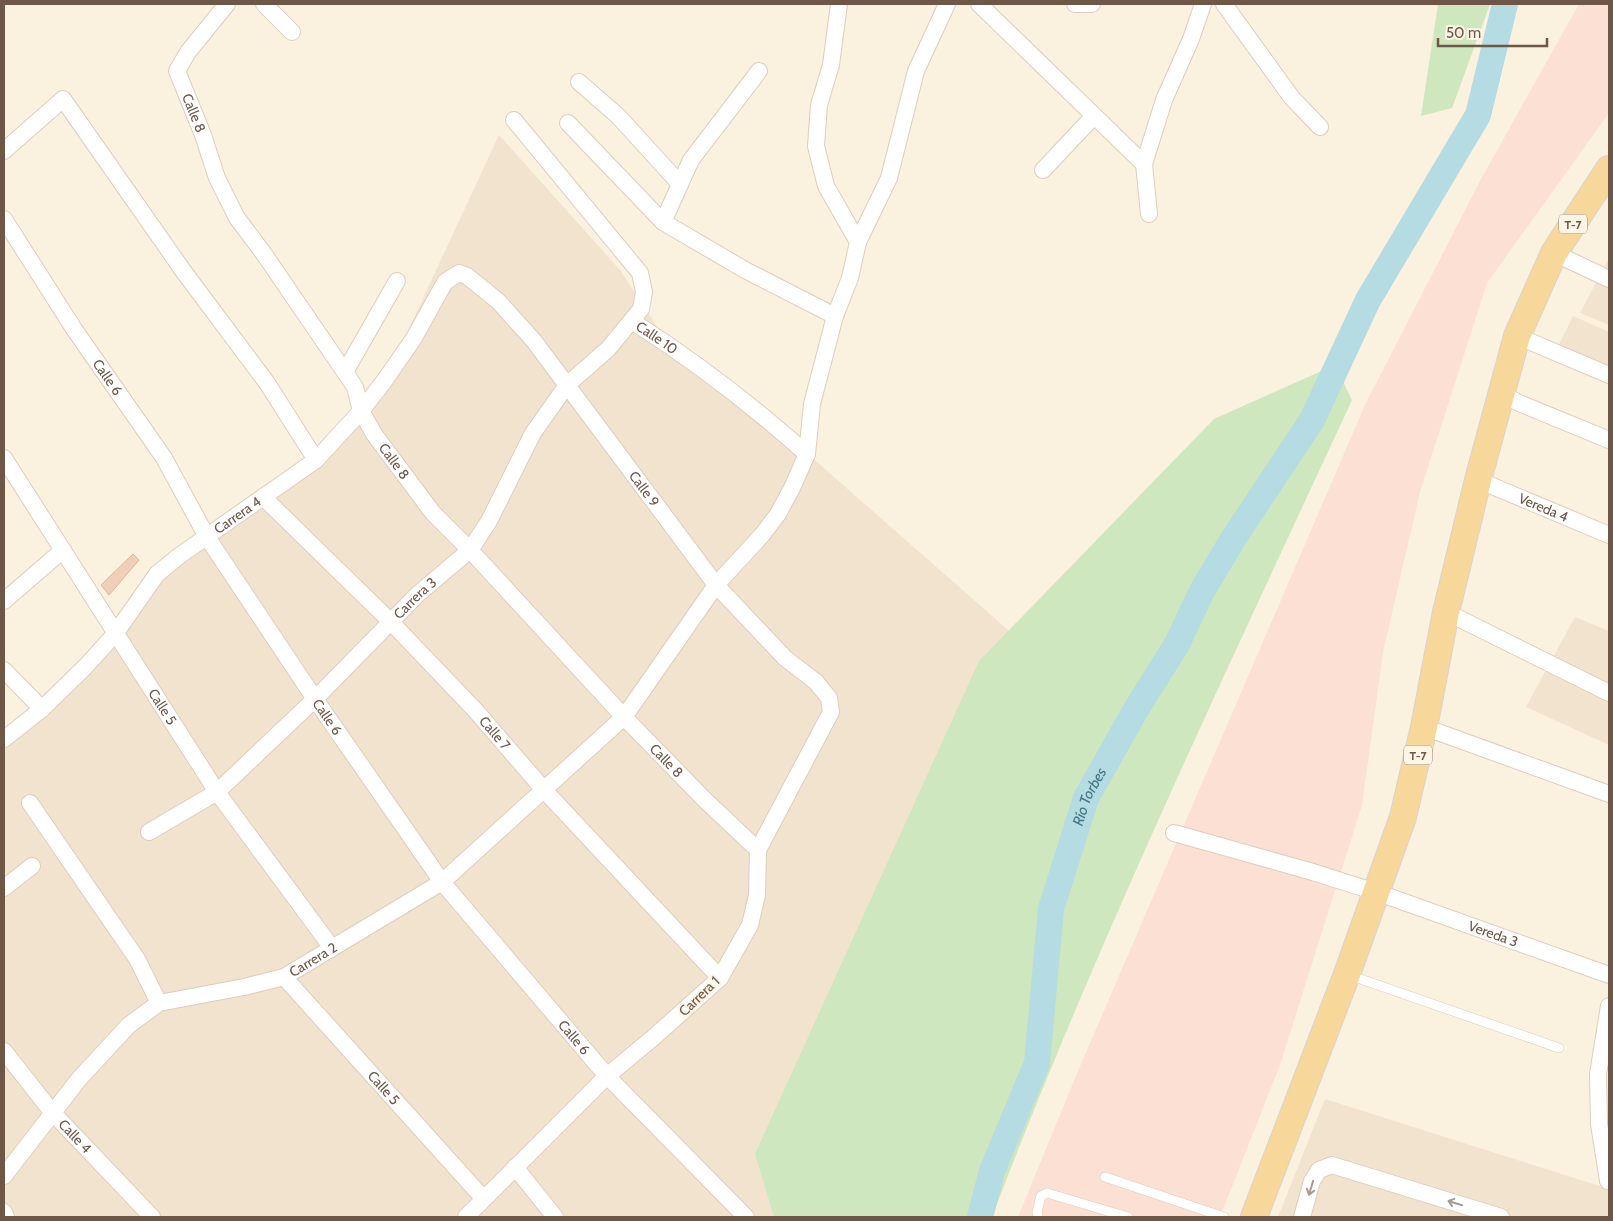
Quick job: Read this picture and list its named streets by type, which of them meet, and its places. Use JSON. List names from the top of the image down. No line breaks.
{"streets":{"main road":["T-7"],"street":["Calle 8","Calle 10","Calle 6","Calle 9","Vereda 4","Carrera 4","Carrera 3","Calle 5","Calle 7","Vereda 3","Carrera 2","Carrera 1","Calle 4"]},"crossings":[["Calle 8","Carrera 4"],["Calle 8","Carrera 3"],["Calle 8","Carrera 2"],["Calle 8","Carrera 1"],["T-7","Vereda 4"],["T-7","Vereda 3"],["Calle 10","Carrera 3"],["Calle 10","Carrera 2"],["Calle 6","Carrera 4"],["Calle 6","Carrera 3"],["Calle 6","Carrera 2"],["Calle 6","Carrera 1"],["Calle 9","Carrera 4"],["Calle 9","Carrera 3"],["Calle 9","Carrera 2"],["Calle 9","Carrera 1"],["Carrera 4","Calle 5"],["Carrera 4","Calle 7"],["Carrera 3","Calle 5"],["Carrera 3","Calle 7"],["Calle 5","Carrera 2"],["Calle 5","Carrera 1"],["Calle 7","Carrera 2"],["Calle 7","Carrera 1"],["Carrera 2","Calle 4"]],"water":["Río Torbes"],"scale_bar":"50 m"}
